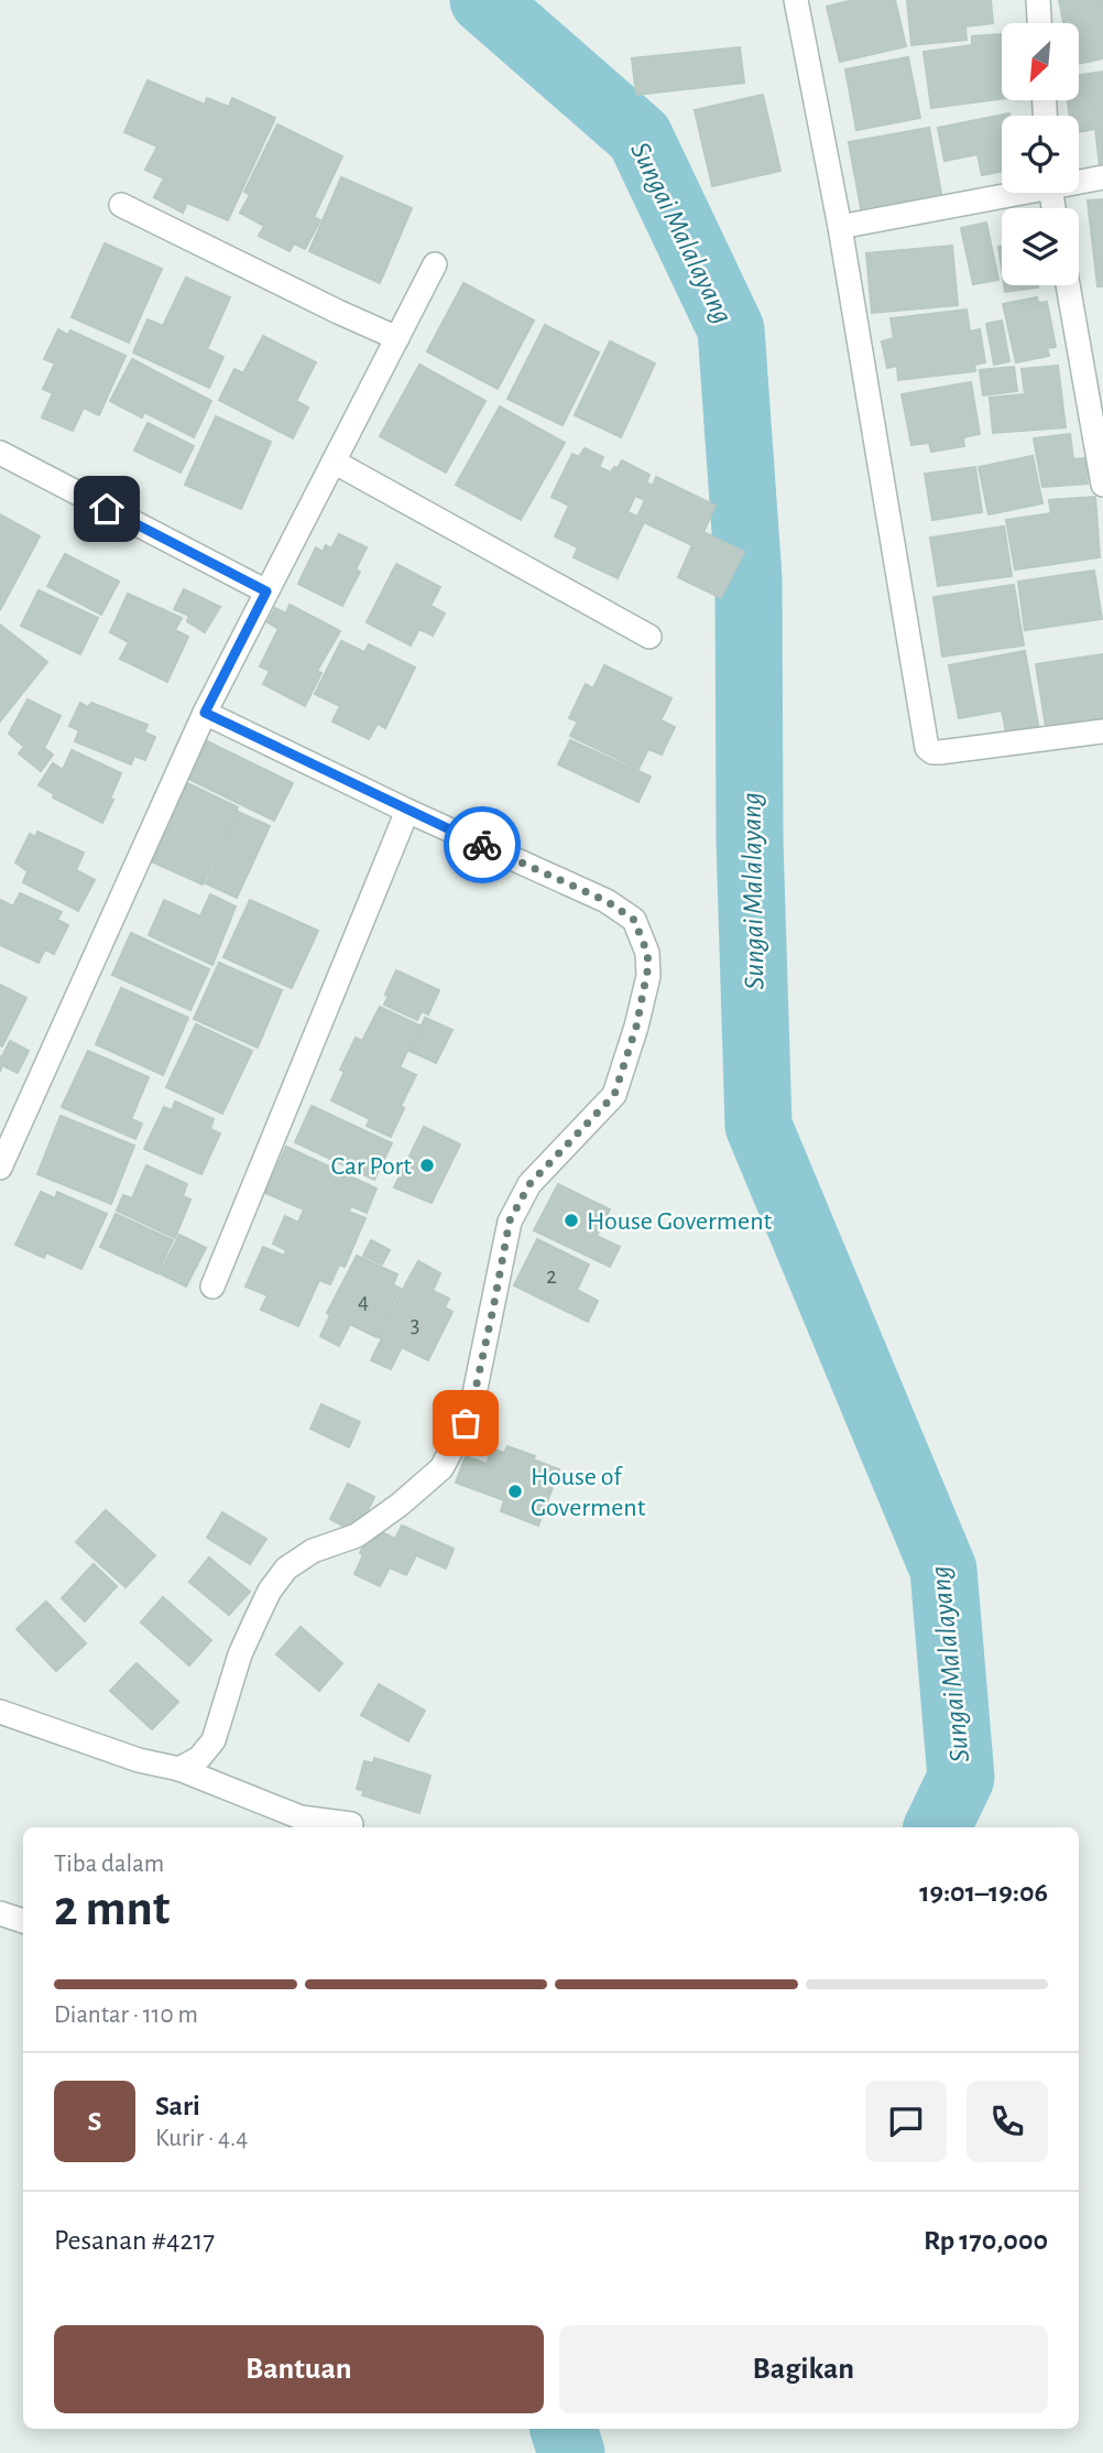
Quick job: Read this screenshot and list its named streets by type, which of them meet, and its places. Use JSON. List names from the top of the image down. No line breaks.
{"water":["Sungai Malalayang"],"places":["Car Port","House Goverment","House of Goverment"],"house_numbers":["2","4","3"],"north":"bottom left","page":{"heading":["2 mnt","Tiba dalam","19:01–19:06"],"panel":["Sari","Kurir · 4.4","Pesanan #4217","Rp 170,000"],"bar":"Diantar · 110 m","round":"S","buttons":["Bantuan","Bagikan"]}}
